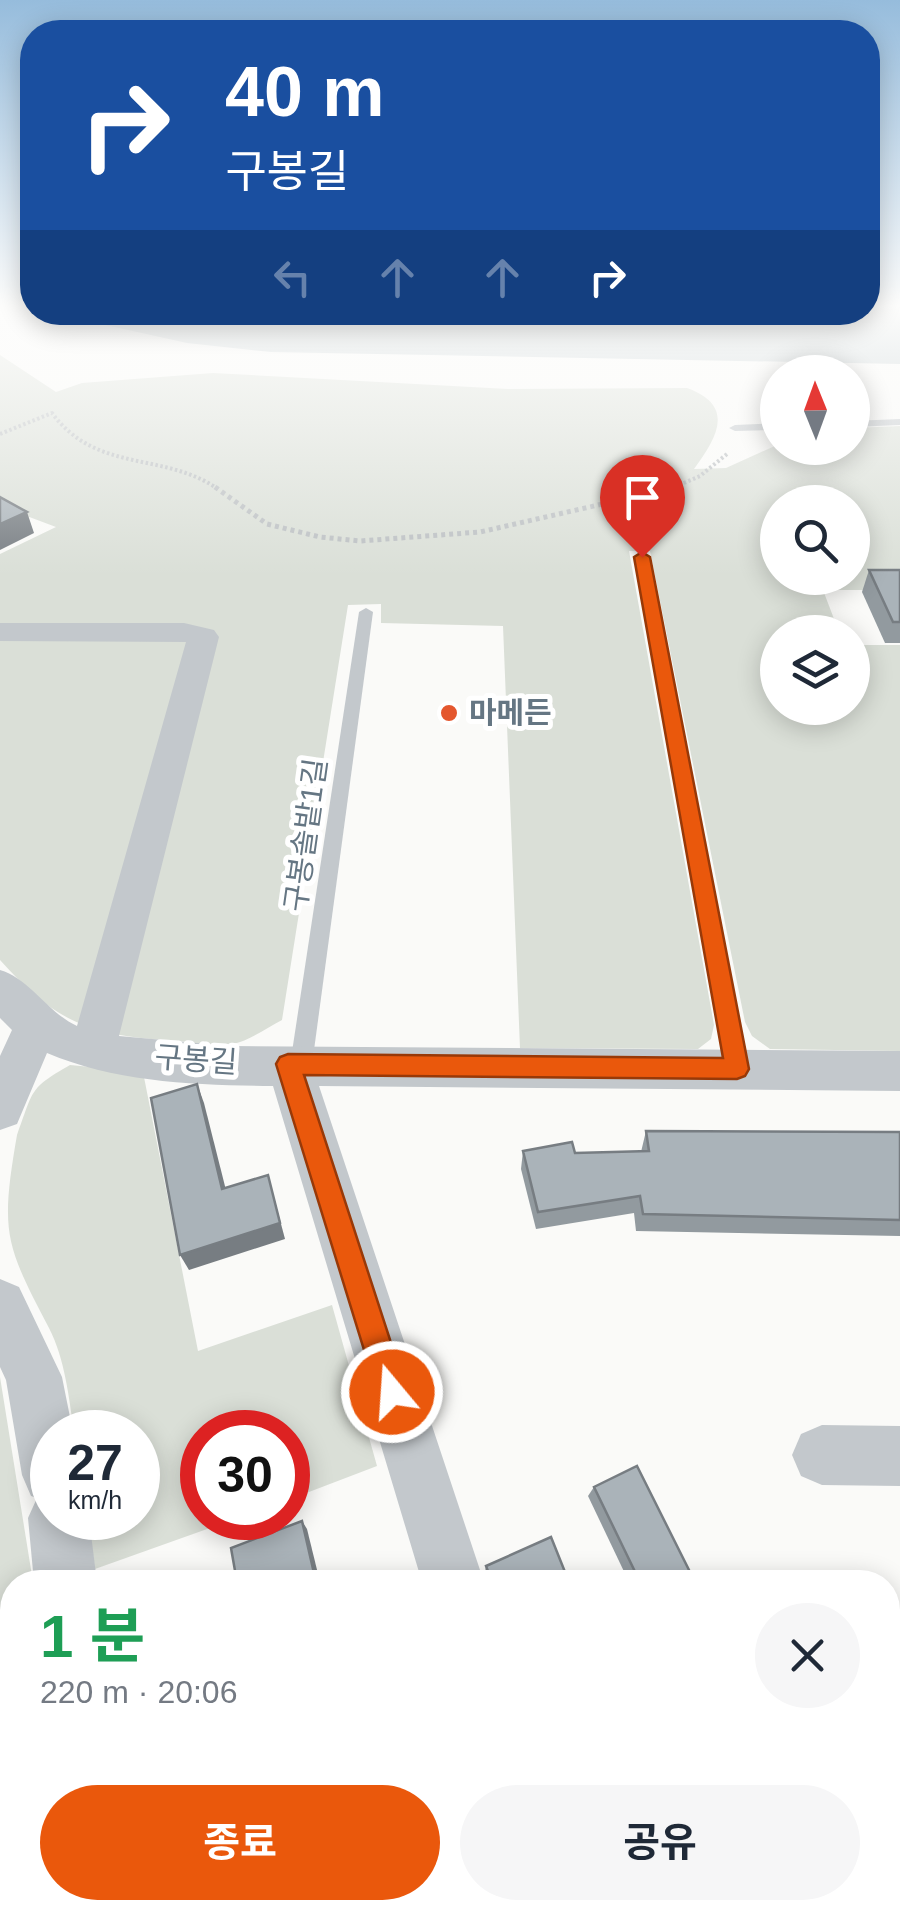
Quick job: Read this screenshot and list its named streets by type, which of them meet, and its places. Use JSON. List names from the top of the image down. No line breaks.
{"streets":{"street":["구봉길"],"lane":["구봉솔밭1길"]},"crossings":[["구봉솔밭1길","구봉길"]],"places":["마메든"],"north":"top","page":{"turn":["40 m","구봉길"],"speed":"27 km/h","limit":"30","heading":["1 분","220 m · 20:06"],"buttons":["종료","공유"]}}
